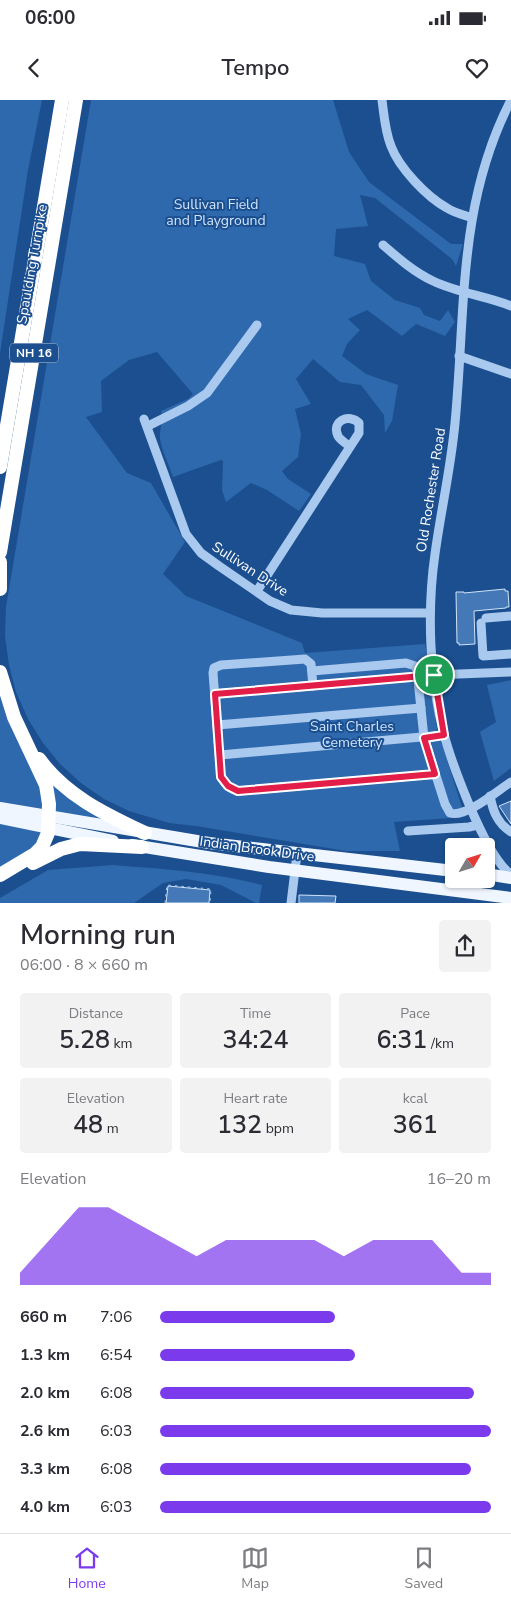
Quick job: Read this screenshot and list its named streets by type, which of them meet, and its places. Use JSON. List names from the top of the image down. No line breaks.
{"streets":{"highway":["Spaulding Turnpike","NH 16"],"main road":["Indian Brook Drive"],"street":["Old Rochester Road","Sullivan Drive"]},"crossings":[["Old Rochester Road","Sullivan Drive"]],"parks":["Sullivan Field and Playground","Saint Charles Cemetery"],"north":"top right","page":{"status":"06:00","header":"Tempo","heading":["Morning run","06:00 · 8 × 660 m"],"stats":[["Distance","5.28 km"],["Time","34:24"],["Pace","6:31 /km"],["Elevation","48 m"],["Heart rate","132 bpm"],["kcal","361"]],"chart":["Elevation","16–20 m"],"list":[{"name":"660 m","note":"7:06"},{"name":"1.3 km","note":"6:54"},{"name":"2.0 km","note":"6:08"},{"name":"2.6 km","note":"6:03"},{"name":"3.3 km","note":"6:08"},{"name":"4.0 km","note":"6:03"}],"tabs":["Home","Map","Saved"]}}
